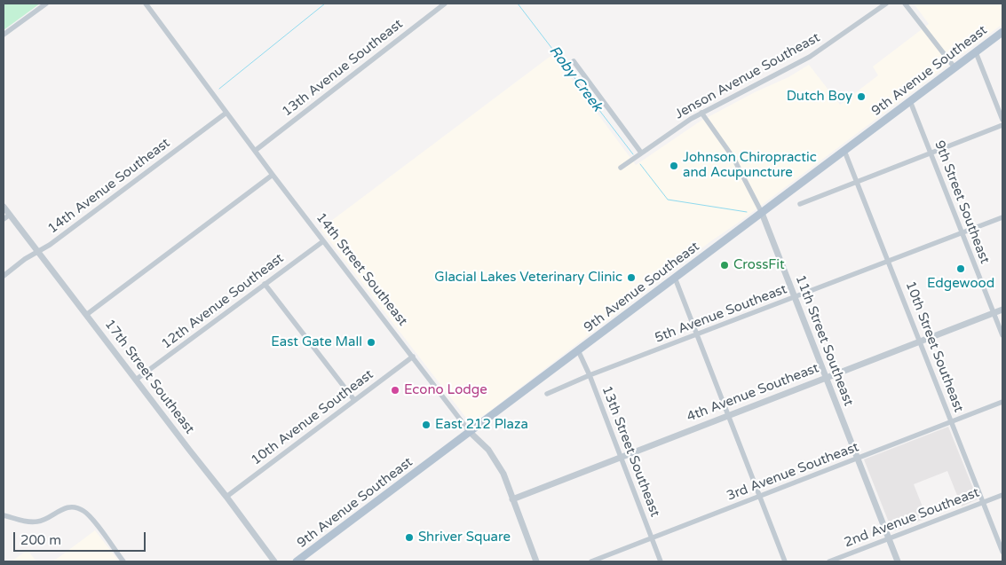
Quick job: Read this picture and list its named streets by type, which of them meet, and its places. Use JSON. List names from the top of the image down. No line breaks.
{"streets":{"main road":["9th Avenue Southeast"],"street":["13th Avenue Southeast","Jenson Avenue Southeast","14th Avenue Southeast","9th Street Southeast","14th Street Southeast","12th Avenue Southeast","5th Avenue Southeast","11th Street Southeast","10th Street Southeast","17th Street Southeast","4th Avenue Southeast","10th Avenue Southeast","13th Street Southeast","3rd Avenue Southeast","2nd Avenue Southeast"]},"crossings":[["13th Avenue Southeast","14th Street Southeast"],["9th Avenue Southeast","9th Street Southeast"],["9th Avenue Southeast","14th Street Southeast"],["9th Avenue Southeast","11th Street Southeast"],["9th Avenue Southeast","10th Street Southeast"],["9th Avenue Southeast","13th Street Southeast"],["Jenson Avenue Southeast","11th Street Southeast"],["14th Avenue Southeast","14th Street Southeast"],["14th Avenue Southeast","17th Street Southeast"],["9th Street Southeast","5th Avenue Southeast"],["9th Street Southeast","4th Avenue Southeast"],["14th Street Southeast","12th Avenue Southeast"],["14th Street Southeast","4th Avenue Southeast"],["14th Street Southeast","10th Avenue Southeast"],["12th Avenue Southeast","17th Street Southeast"],["5th Avenue Southeast","11th Street Southeast"],["5th Avenue Southeast","10th Street Southeast"],["5th Avenue Southeast","13th Street Southeast"],["11th Street Southeast","4th Avenue Southeast"],["11th Street Southeast","3rd Avenue Southeast"],["11th Street Southeast","2nd Avenue Southeast"],["10th Street Southeast","4th Avenue Southeast"],["10th Street Southeast","3rd Avenue Southeast"],["10th Street Southeast","2nd Avenue Southeast"],["17th Street Southeast","10th Avenue Southeast"],["4th Avenue Southeast","13th Street Southeast"],["13th Street Southeast","3rd Avenue Southeast"]],"water":["Roby Creek"],"places":["Dutch Boy","Johnson Chiropractic and Acupuncture","CrossFit","Edgewood","Glacial Lakes Veterinary Clinic","East Gate Mall","Econo Lodge","East 212 Plaza","Shriver Square"],"scale_bar":"200 m"}
